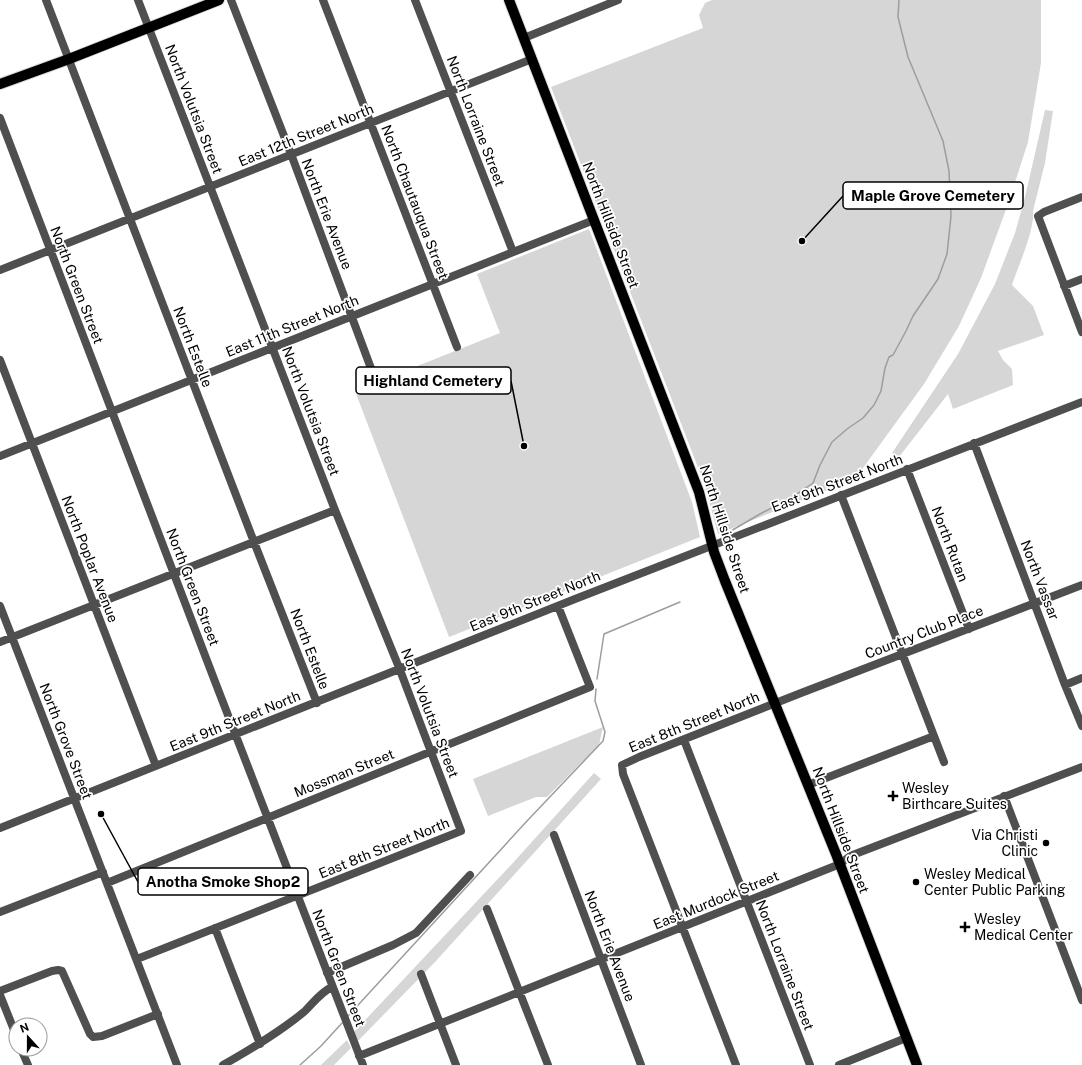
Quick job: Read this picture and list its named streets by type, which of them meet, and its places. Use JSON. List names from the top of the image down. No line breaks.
{"streets":{"main road":["North Hillside Street"],"street":["North Volutsia Street","North Lorraine Street","East 12th Street North","North Chautauqua Street","North Erie Avenue","North Green Street","East 11th Street North","North Estelle","East 9th Street North","North Rutan","North Poplar Avenue","North Vassar","Country Club Place","East 8th Street North","North Grove Street","Mossman Street","East Murdock Street"]},"crossings":[["North Volutsia Street","East 12th Street North"],["North Volutsia Street","East 11th Street North"],["North Volutsia Street","East 9th Street North"],["North Volutsia Street","East 8th Street North"],["North Volutsia Street","Mossman Street"],["North Lorraine Street","East 12th Street North"],["North Lorraine Street","East 11th Street North"],["North Lorraine Street","East 8th Street North"],["North Lorraine Street","East Murdock Street"],["East 12th Street North","North Chautauqua Street"],["East 12th Street North","North Erie Avenue"],["East 12th Street North","North Hillside Street"],["East 12th Street North","North Green Street"],["East 12th Street North","North Estelle"],["North Chautauqua Street","East 11th Street North"],["North Erie Avenue","East 11th Street North"],["North Erie Avenue","East Murdock Street"],["North Hillside Street","East 11th Street North"],["North Hillside Street","East 9th Street North"],["North Hillside Street","Country Club Place"],["North Hillside Street","East 8th Street North"],["North Hillside Street","East Murdock Street"],["North Green Street","East 11th Street North"],["North Green Street","East 9th Street North"],["North Green Street","East 8th Street North"],["North Green Street","Mossman Street"],["North Green Street","East Murdock Street"],["East 11th Street North","North Estelle"],["East 11th Street North","North Poplar Avenue"],["North Estelle","East 9th Street North"],["East 9th Street North","North Rutan"],["East 9th Street North","North Poplar Avenue"],["East 9th Street North","North Vassar"],["East 9th Street North","North Grove Street"],["East 9th Street North","Mossman Street"],["North Rutan","Country Club Place"],["North Vassar","Country Club Place"],["Country Club Place","East 8th Street North"],["East 8th Street North","North Grove Street"],["East 8th Street North","East Murdock Street"],["North Grove Street","Mossman Street"]],"places":{"other":["Maple Grove Cemetery","Highland Cemetery","Anotha Smoke Shop2","Via Christi Clinic","Wesley Medical Center Public Parking"],"health":["Wesley Birthcare Suites","Wesley Medical Center"]},"north":"top"}
